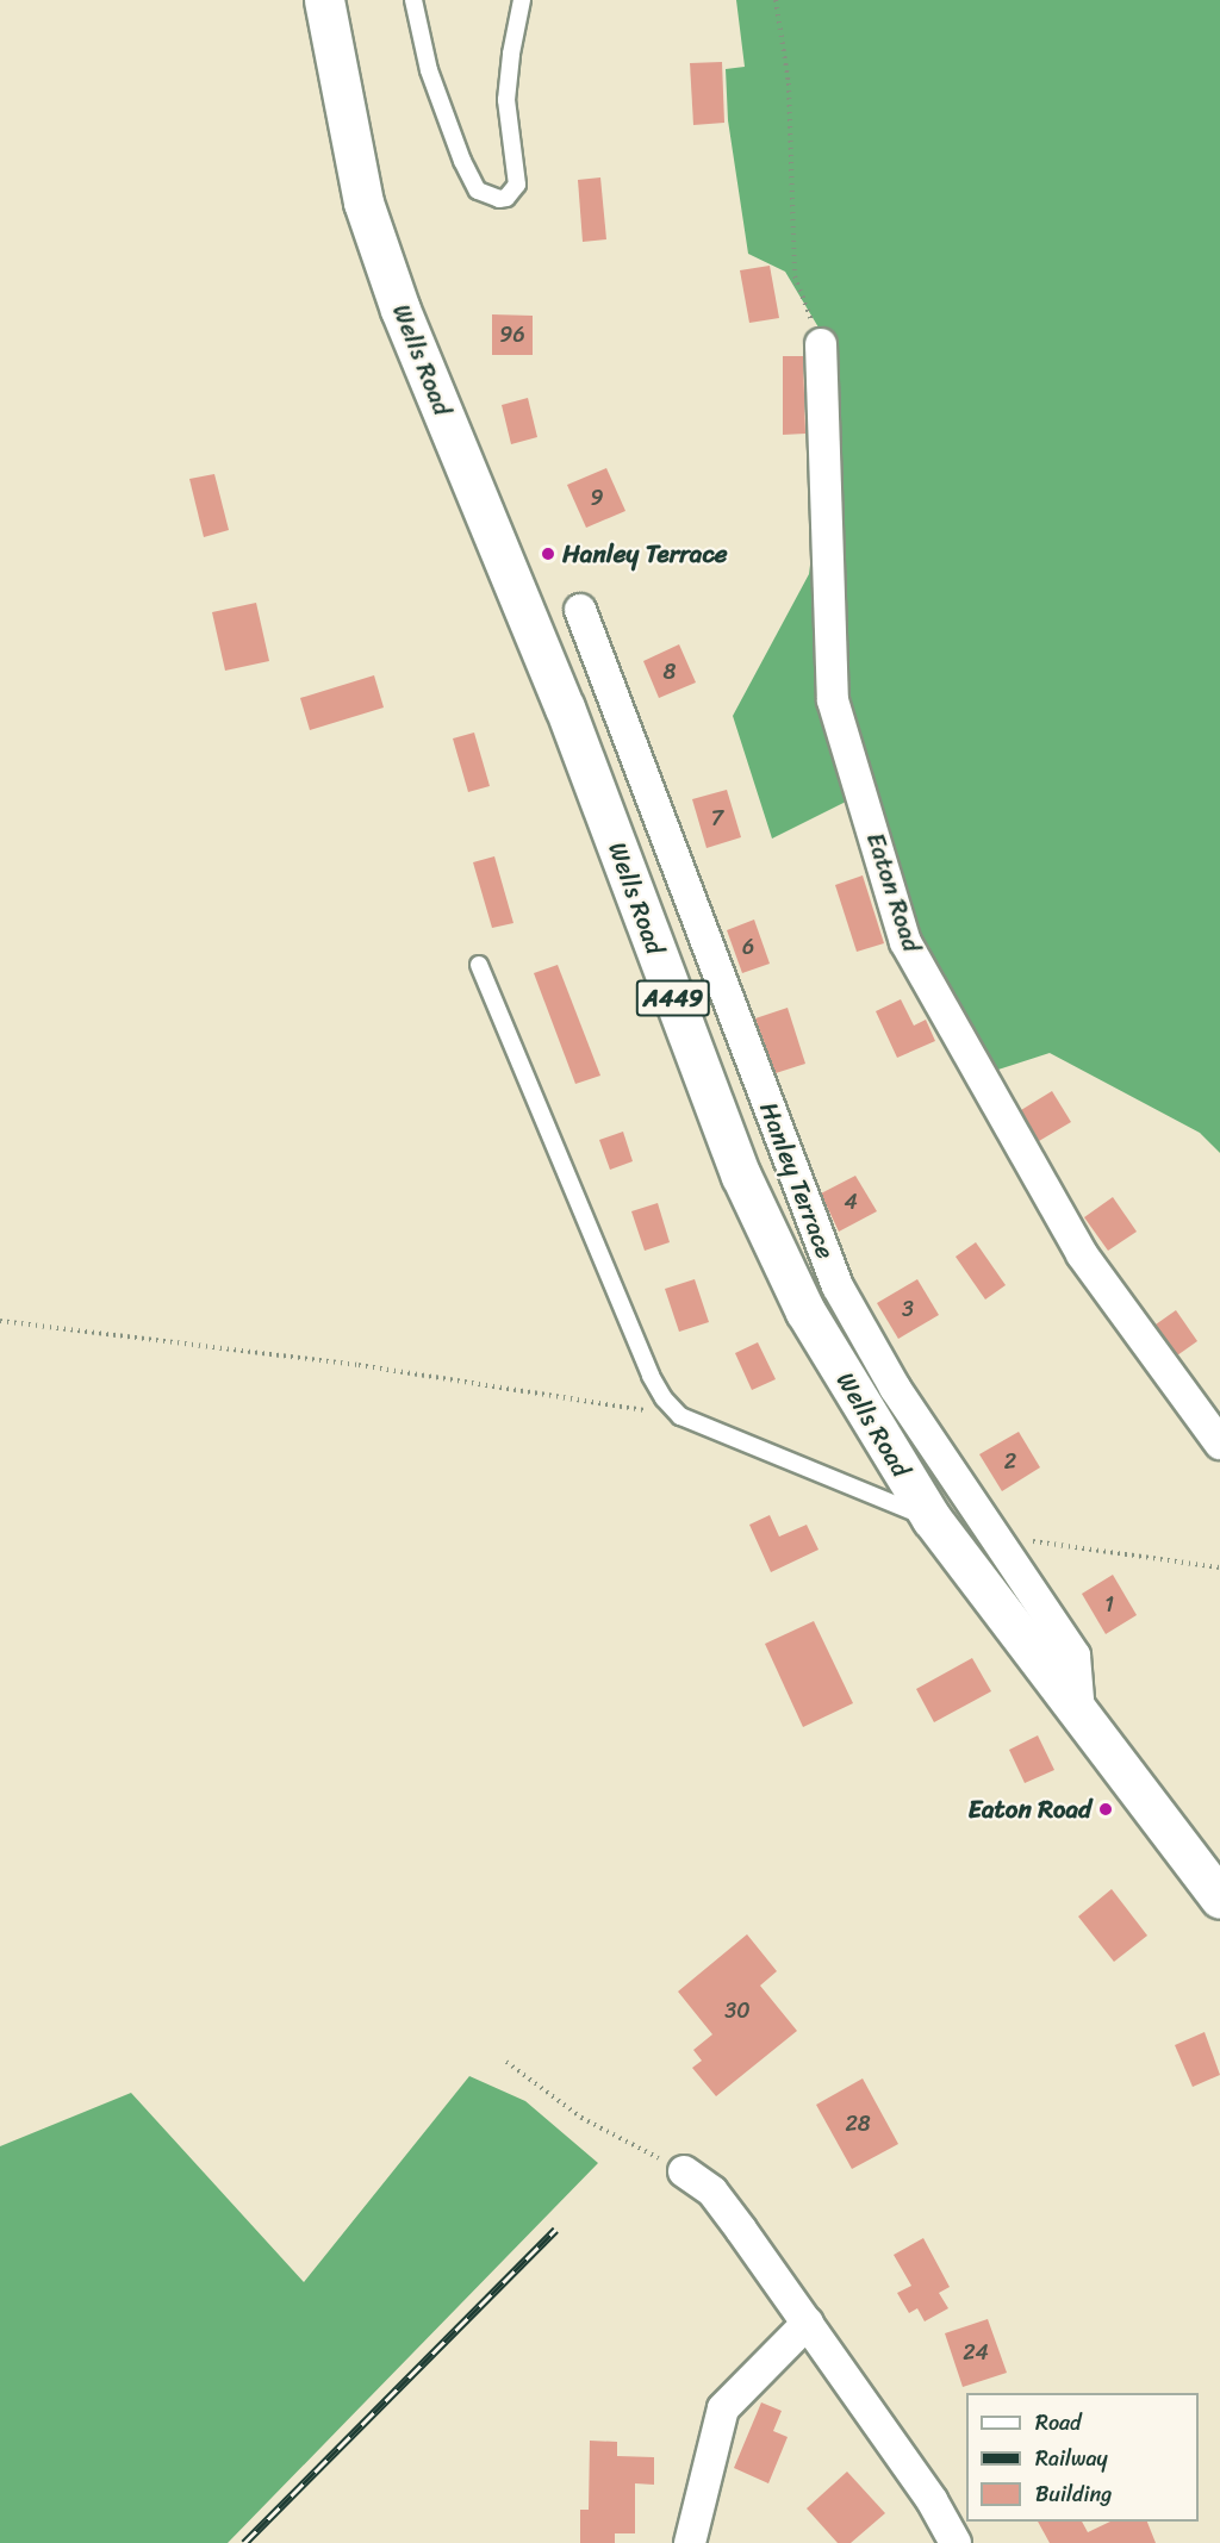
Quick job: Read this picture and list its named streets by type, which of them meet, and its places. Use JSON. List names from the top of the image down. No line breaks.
{"streets":{"highway":["Wells Road","A449"],"street":["Eaton Road","Hanley Terrace"]},"crossings":[["Wells Road","Hanley Terrace"]],"places":["Hanley Terrace","Eaton Road"],"house_numbers":["96","9","8","7","6","4","3","2","1","30","28","24"],"legend":["Road","Railway","Building"]}
